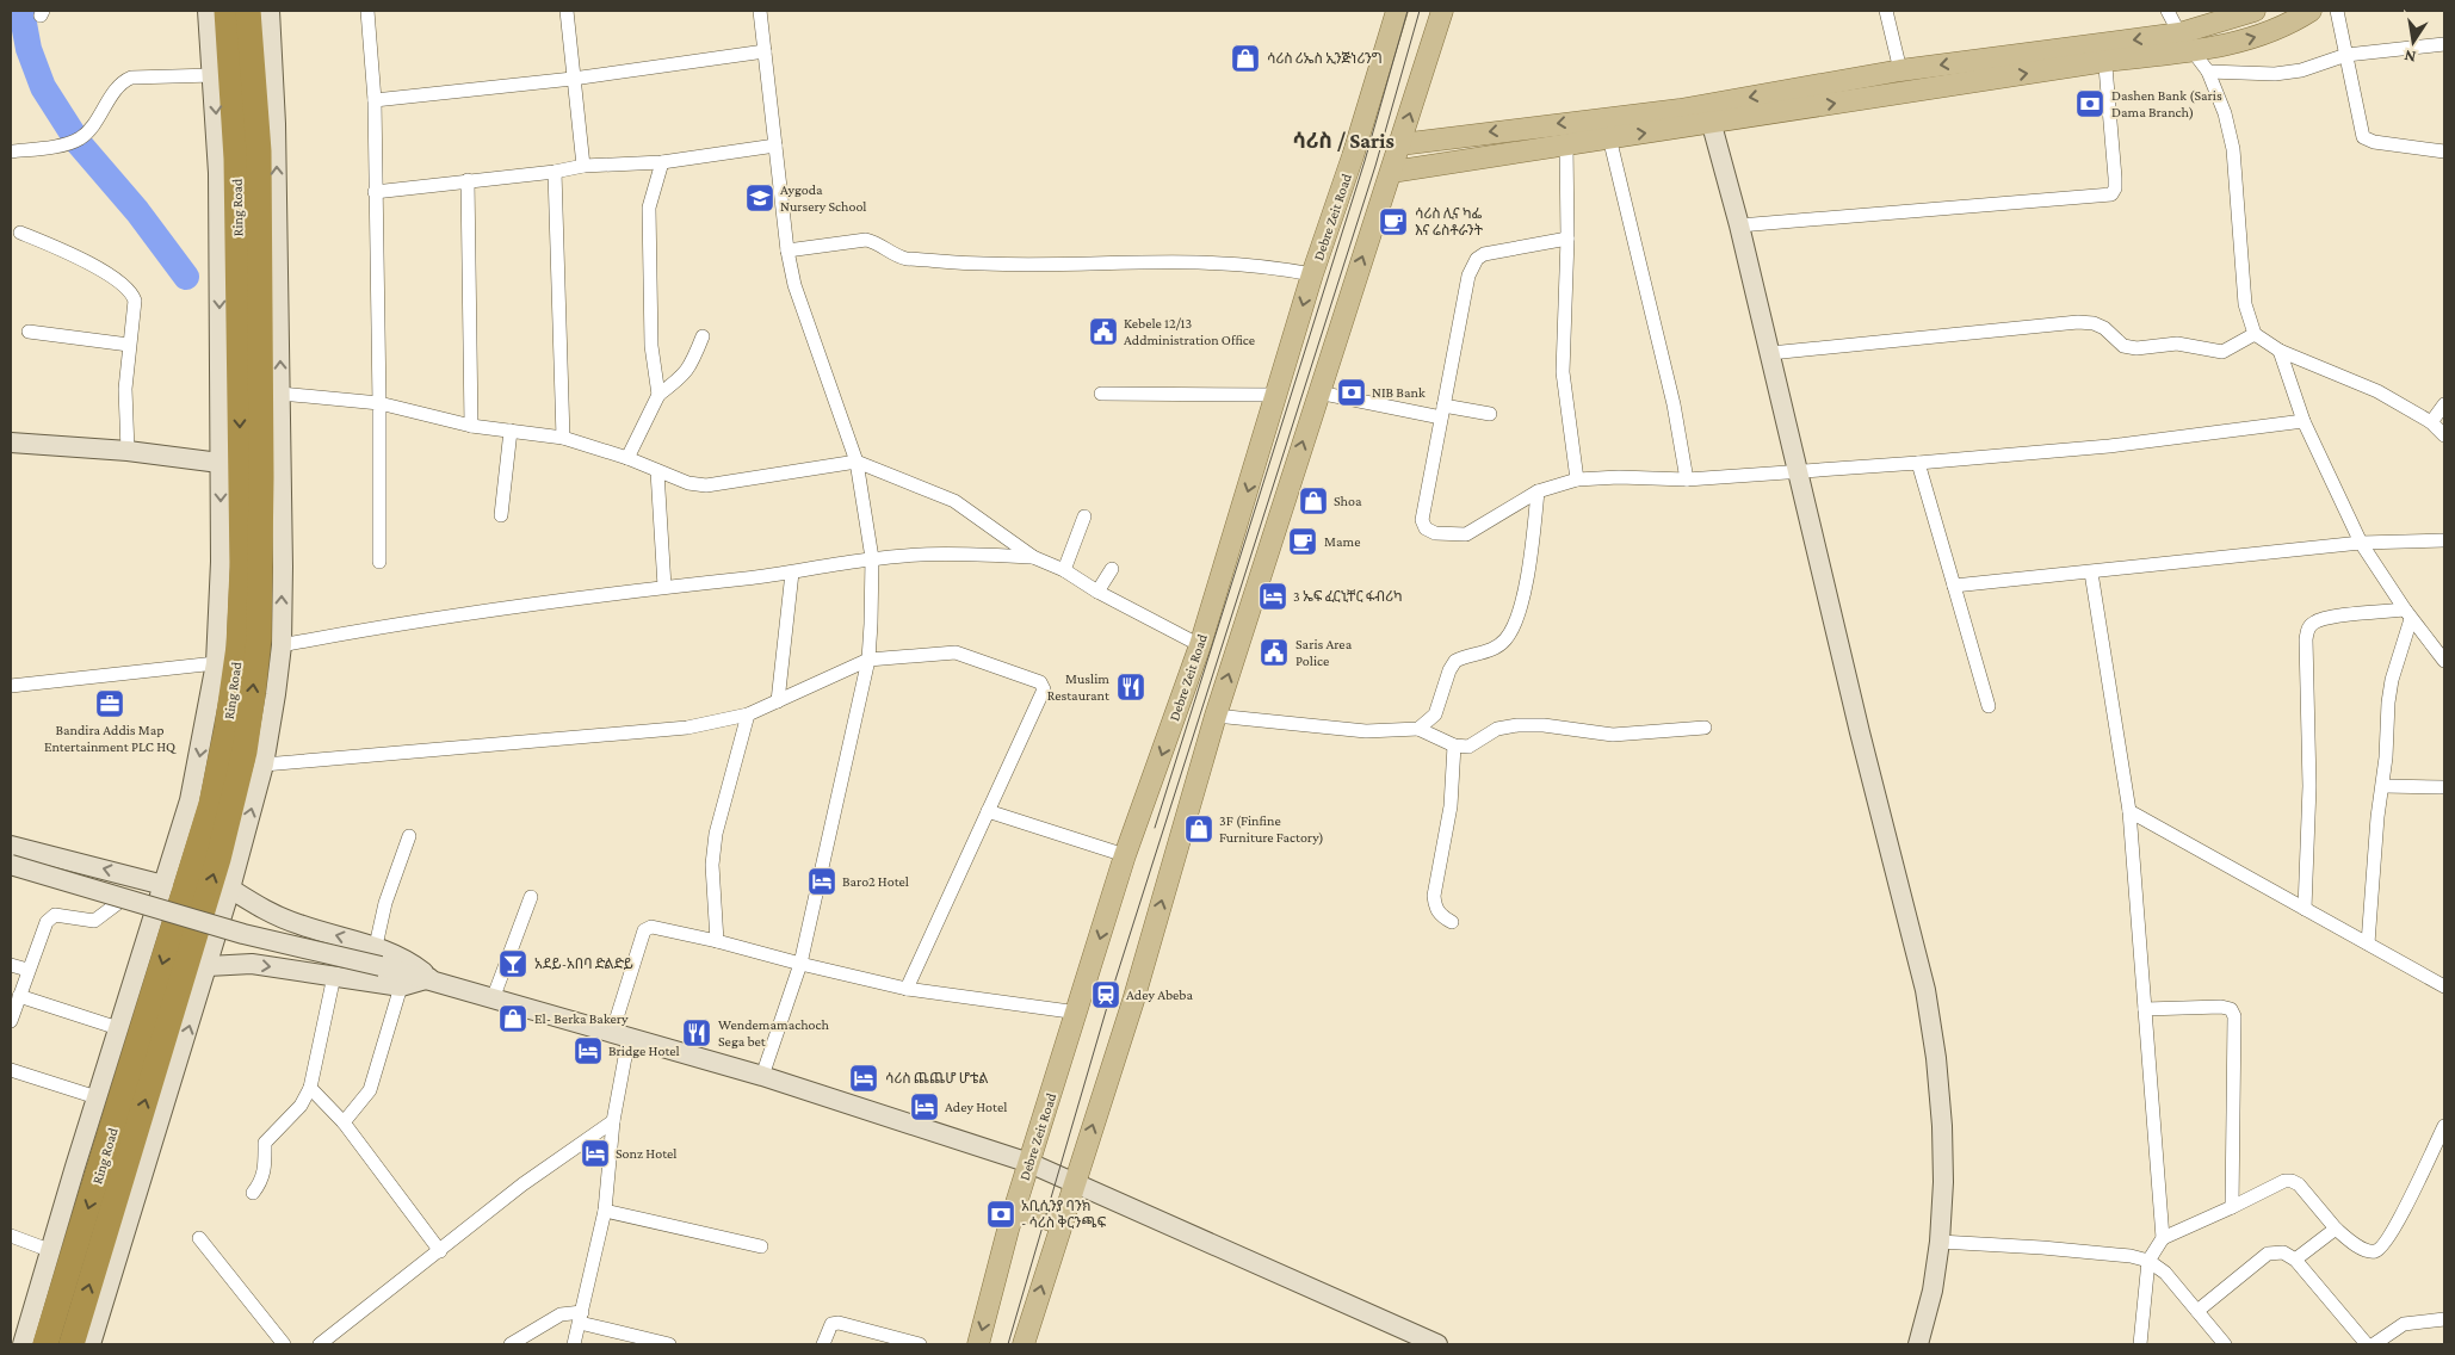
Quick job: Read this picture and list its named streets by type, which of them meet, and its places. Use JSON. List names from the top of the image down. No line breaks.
{"streets":{"highway":["Ring Road"],"main road":["Debre Zeit Road"]},"districts":["ሳሪስ / Saris"],"places":{"shop":["ሳሪስ ሪኤስ ኢንጅነሪንግ","Shoa","3F (Finfine Furniture Factory)","El- Berka Bakery"],"bank":["Dashen Bank (Saris Dama Branch)","NIB Bank","አቢሲንያ ባንክ - ሳሪስ ቅርንጫፍ"],"school or university":["Aygoda Nursery School"],"cafe":["ሳሪስ ሊና ካፌ እና ሬስቶራንት","Mame"],"public building":["Kebele 12/13 Addministration Office","Saris Area Police"],"hotel":["3 ኤፍ ፈርኒቸር ፋብሪካ","Baro2 Hotel","Bridge Hotel","ሳሪስ ጨጨሆ ሆቴል","Adey Hotel","Sonz Hotel"],"restaurant":["Muslim Restaurant","Wendemamachoch Sega bet"],"office":["Bandira Addis Map Entertainment PLC HQ"],"bar":["አደይ-አበባ ድልድይ"],"station":["Adey Abeba"]},"north":"bottom"}
